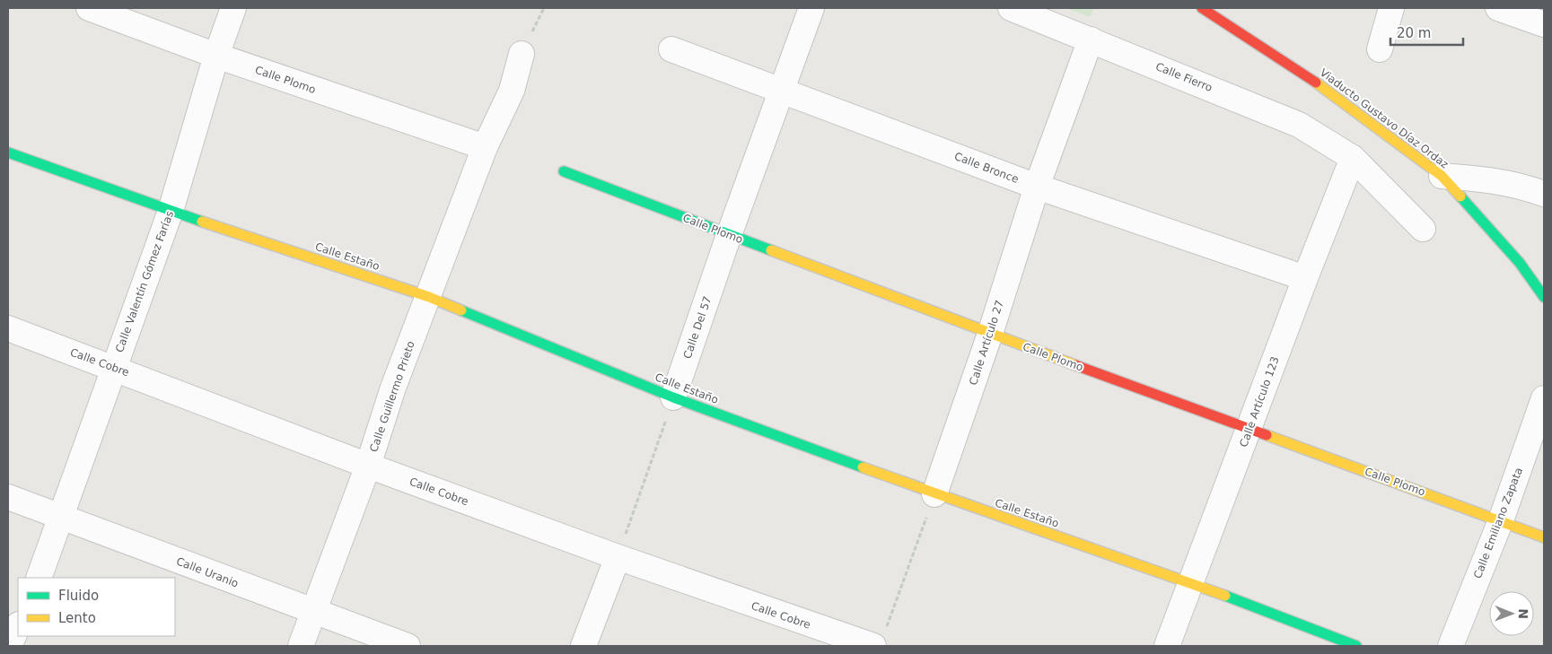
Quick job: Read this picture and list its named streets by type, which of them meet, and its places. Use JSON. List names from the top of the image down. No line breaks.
{"streets":{"street":["Calle Fierro","Calle Plomo","Viaducto Gustavo Díaz Ordaz","Calle Bronce","Calle Estaño","Calle Valentín Gómez Farías","Calle Del 57","Calle Artículo 27","Calle Cobre","Calle Guillermo Prieto","Calle Artículo 123","Calle Emiliano Zapata","Calle Uranio"]},"crossings":[["Calle Fierro","Calle Artículo 27"],["Calle Fierro","Calle Artículo 123"],["Calle Plomo","Calle Valentín Gómez Farías"],["Calle Plomo","Calle Del 57"],["Calle Plomo","Calle Artículo 27"],["Calle Plomo","Calle Guillermo Prieto"],["Calle Plomo","Calle Artículo 123"],["Calle Plomo","Calle Emiliano Zapata"],["Calle Bronce","Calle Del 57"],["Calle Bronce","Calle Artículo 27"],["Calle Bronce","Calle Artículo 123"],["Calle Estaño","Calle Valentín Gómez Farías"],["Calle Estaño","Calle Del 57"],["Calle Estaño","Calle Artículo 27"],["Calle Estaño","Calle Guillermo Prieto"],["Calle Estaño","Calle Artículo 123"],["Calle Valentín Gómez Farías","Calle Cobre"],["Calle Valentín Gómez Farías","Calle Uranio"],["Calle Cobre","Calle Guillermo Prieto"],["Calle Guillermo Prieto","Calle Uranio"]],"legend":["Fluido","Lento"],"scale_bar":"20 m","north":"right"}
